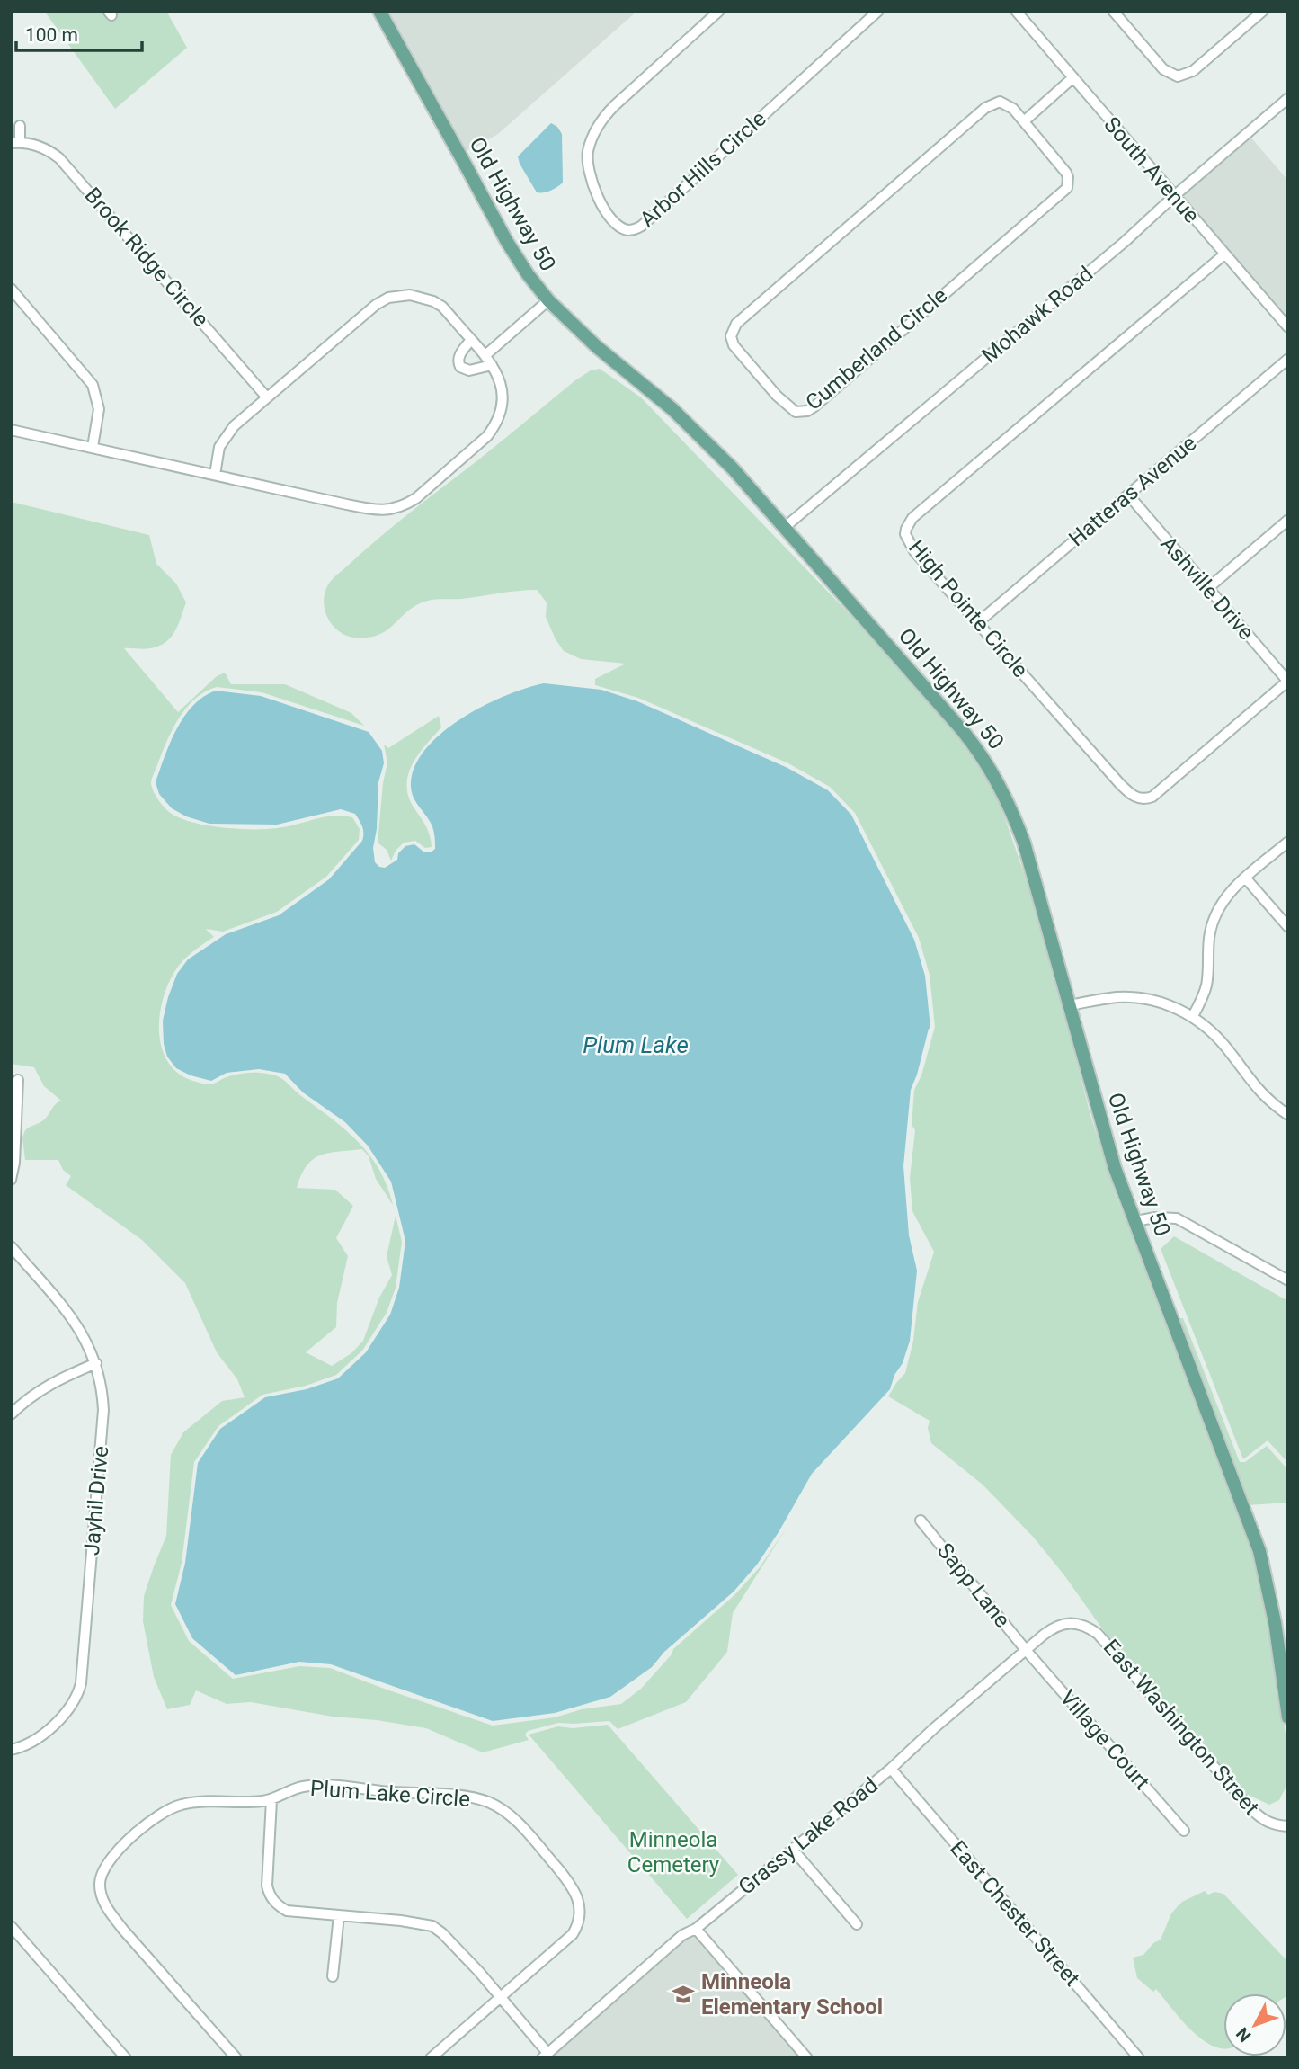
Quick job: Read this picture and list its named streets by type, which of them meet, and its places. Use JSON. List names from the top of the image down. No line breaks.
{"streets":{"main road":["Old Highway 50"],"street":["Arbor Hills Circle","South Avenue","Brook Ridge Circle","Mohawk Road","Cumberland Circle","Hatteras Avenue","Ashville Drive","High Pointe Circle","Jayhil Drive","Sapp Lane","East Washington Street","Village Court","Plum Lake Circle","Grassy Lake Road","East Chester Street"]},"crossings":[["South Avenue","Mohawk Road"],["South Avenue","High Pointe Circle"],["Old Highway 50","Mohawk Road"],["Hatteras Avenue","Ashville Drive"],["Hatteras Avenue","High Pointe Circle"],["Ashville Drive","High Pointe Circle"],["Sapp Lane","Village Court"],["Sapp Lane","Grassy Lake Road"],["East Washington Street","Grassy Lake Road"],["Village Court","Grassy Lake Road"],["Grassy Lake Road","East Chester Street"]],"water":["Plum Lake"],"parks":["Minneola Cemetery"],"places":{"school or university":["Minneola Elementary School"]},"scale_bar":"100 m","north":"bottom left"}
